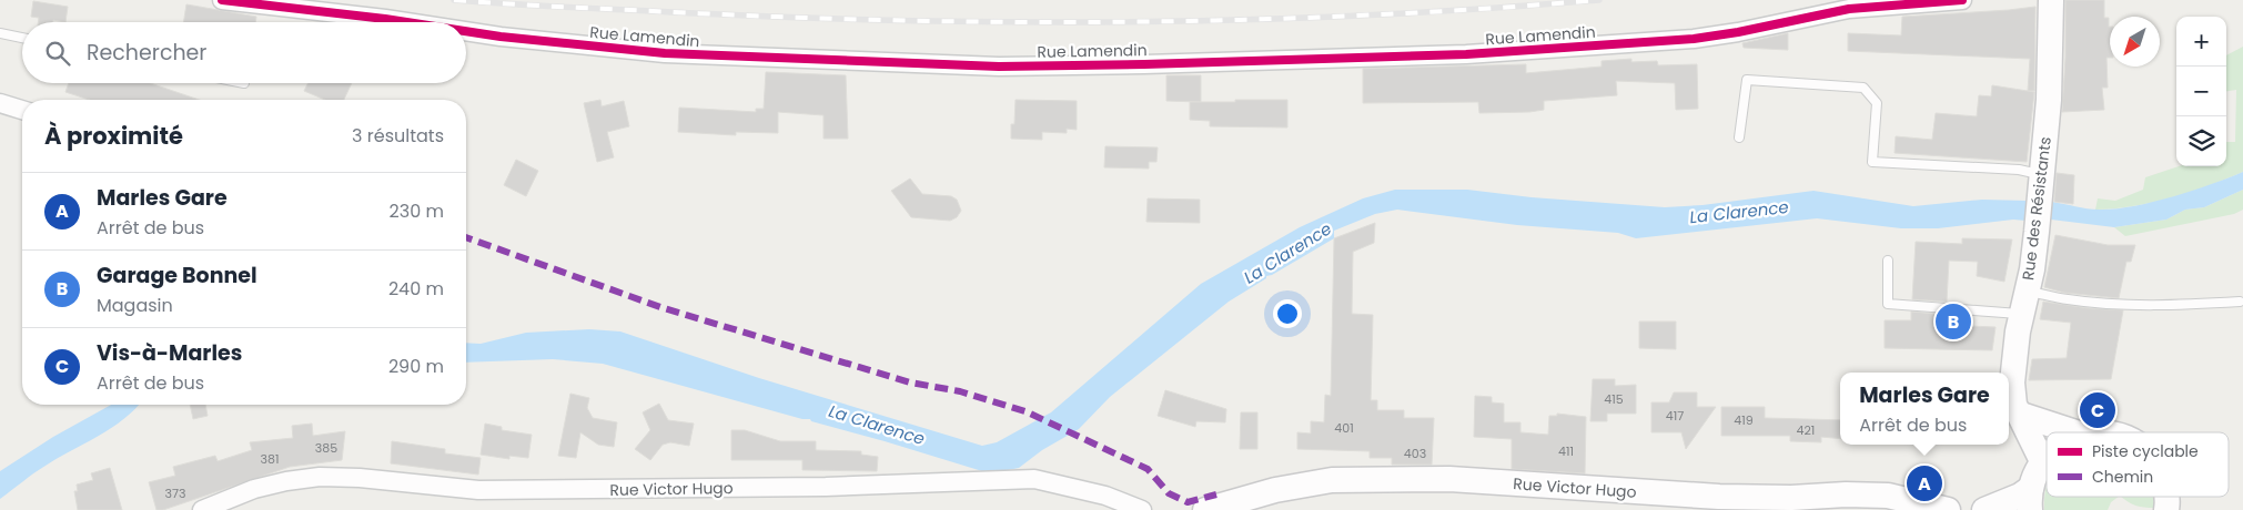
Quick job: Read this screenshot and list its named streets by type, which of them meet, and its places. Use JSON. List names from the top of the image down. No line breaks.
{"streets":{"main road":["Rue des Résistants","Rue Victor Hugo"],"street":["Rue Lamendin"]},"water":["La Clarence"],"house_numbers":["415","417","419","401","421","385","411","403","381","373"],"legend":["Piste cyclable","Chemin"],"north":"bottom left","page":{"map_buttons":["+","−"],"search":"Rechercher","heading":["À proximité","3 résultats"],"list":[{"mark":"A","name":"Marles Gare","note":"Arrêt de bus","value":"230 m"},{"mark":"B","name":"Garage Bonnel","note":"Magasin","value":"240 m"},{"mark":"C","name":"Vis-à-Marles","note":"Arrêt de bus","value":"290 m"}],"pins":["B","C","A"],"popup":["Marles Gare","Arrêt de bus"]}}
